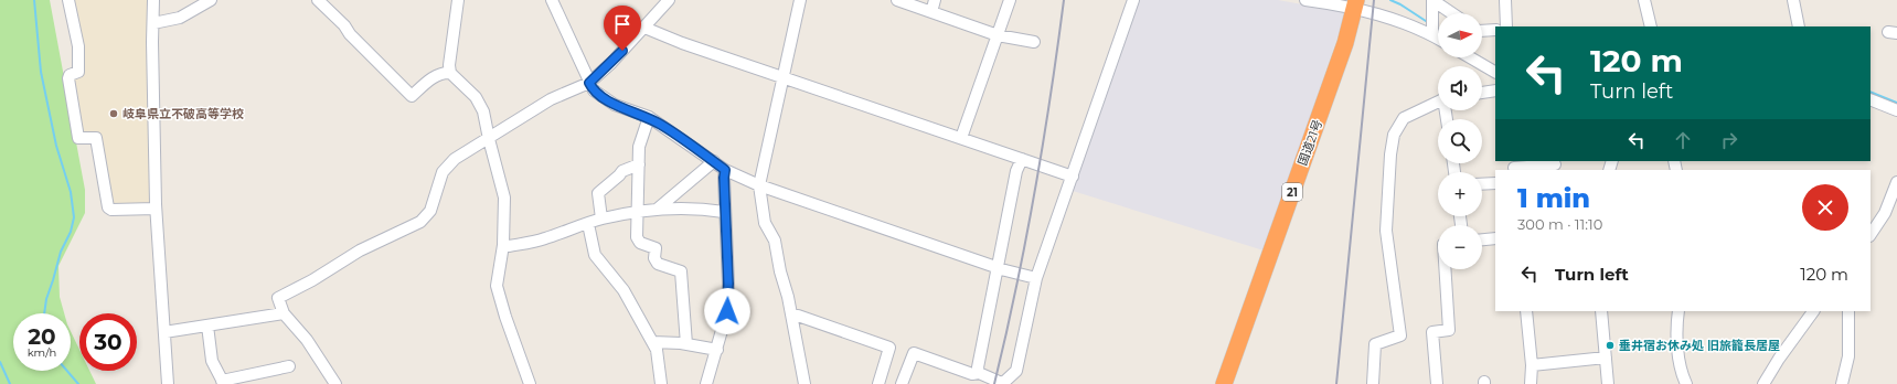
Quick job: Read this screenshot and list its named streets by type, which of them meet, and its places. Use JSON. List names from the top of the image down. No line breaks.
{"streets":{"highway":["国道21号","21"]},"places":["岐阜県立不破高等学校","垂井宿お休み処 旧旅籠長居屋"],"north":"right","page":{"map_buttons":["+","−"],"turn":["120 m","Turn left"],"heading":["1 min","300 m · 11:10"],"list":[{"name":"Turn left","value":"120 m"}],"speed":"20 km/h","limit":"30"}}
